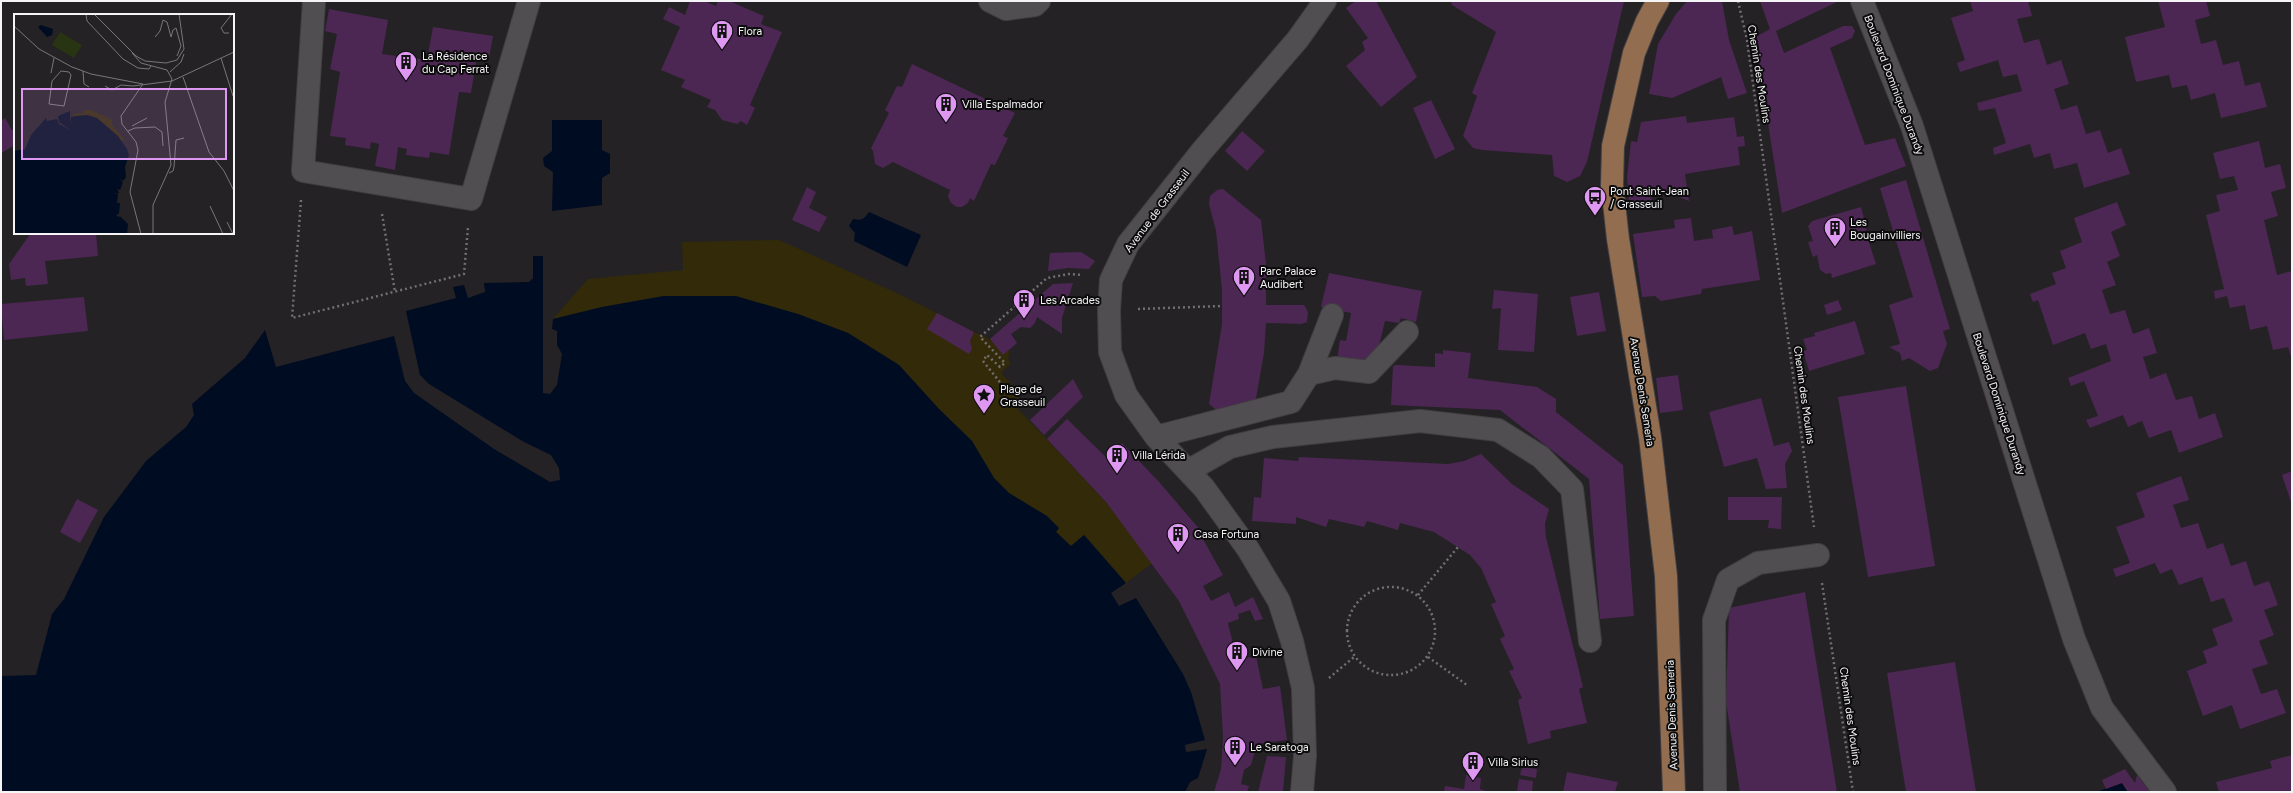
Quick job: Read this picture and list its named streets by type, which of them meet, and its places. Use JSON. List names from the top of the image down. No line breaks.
{"streets":{"main road":["Avenue Denis Semeria"],"street":["Boulevard Dominique Durandy","Avenue de Grasseuil"],"path":["Chemin des Moulins"]},"places":{"building":["Flora","La Résidence du Cap Ferrat","Villa Espalmador","Les Bougainvilliers","Parc Palace Audibert","Les Arcades","Villa Lérida","Casa Fortuna","Divine","Le Saratoga","Villa Sirius"],"bus stop":["Pont Saint-Jean / Grasseuil"],"place":["Plage de Grasseuil"]}}
